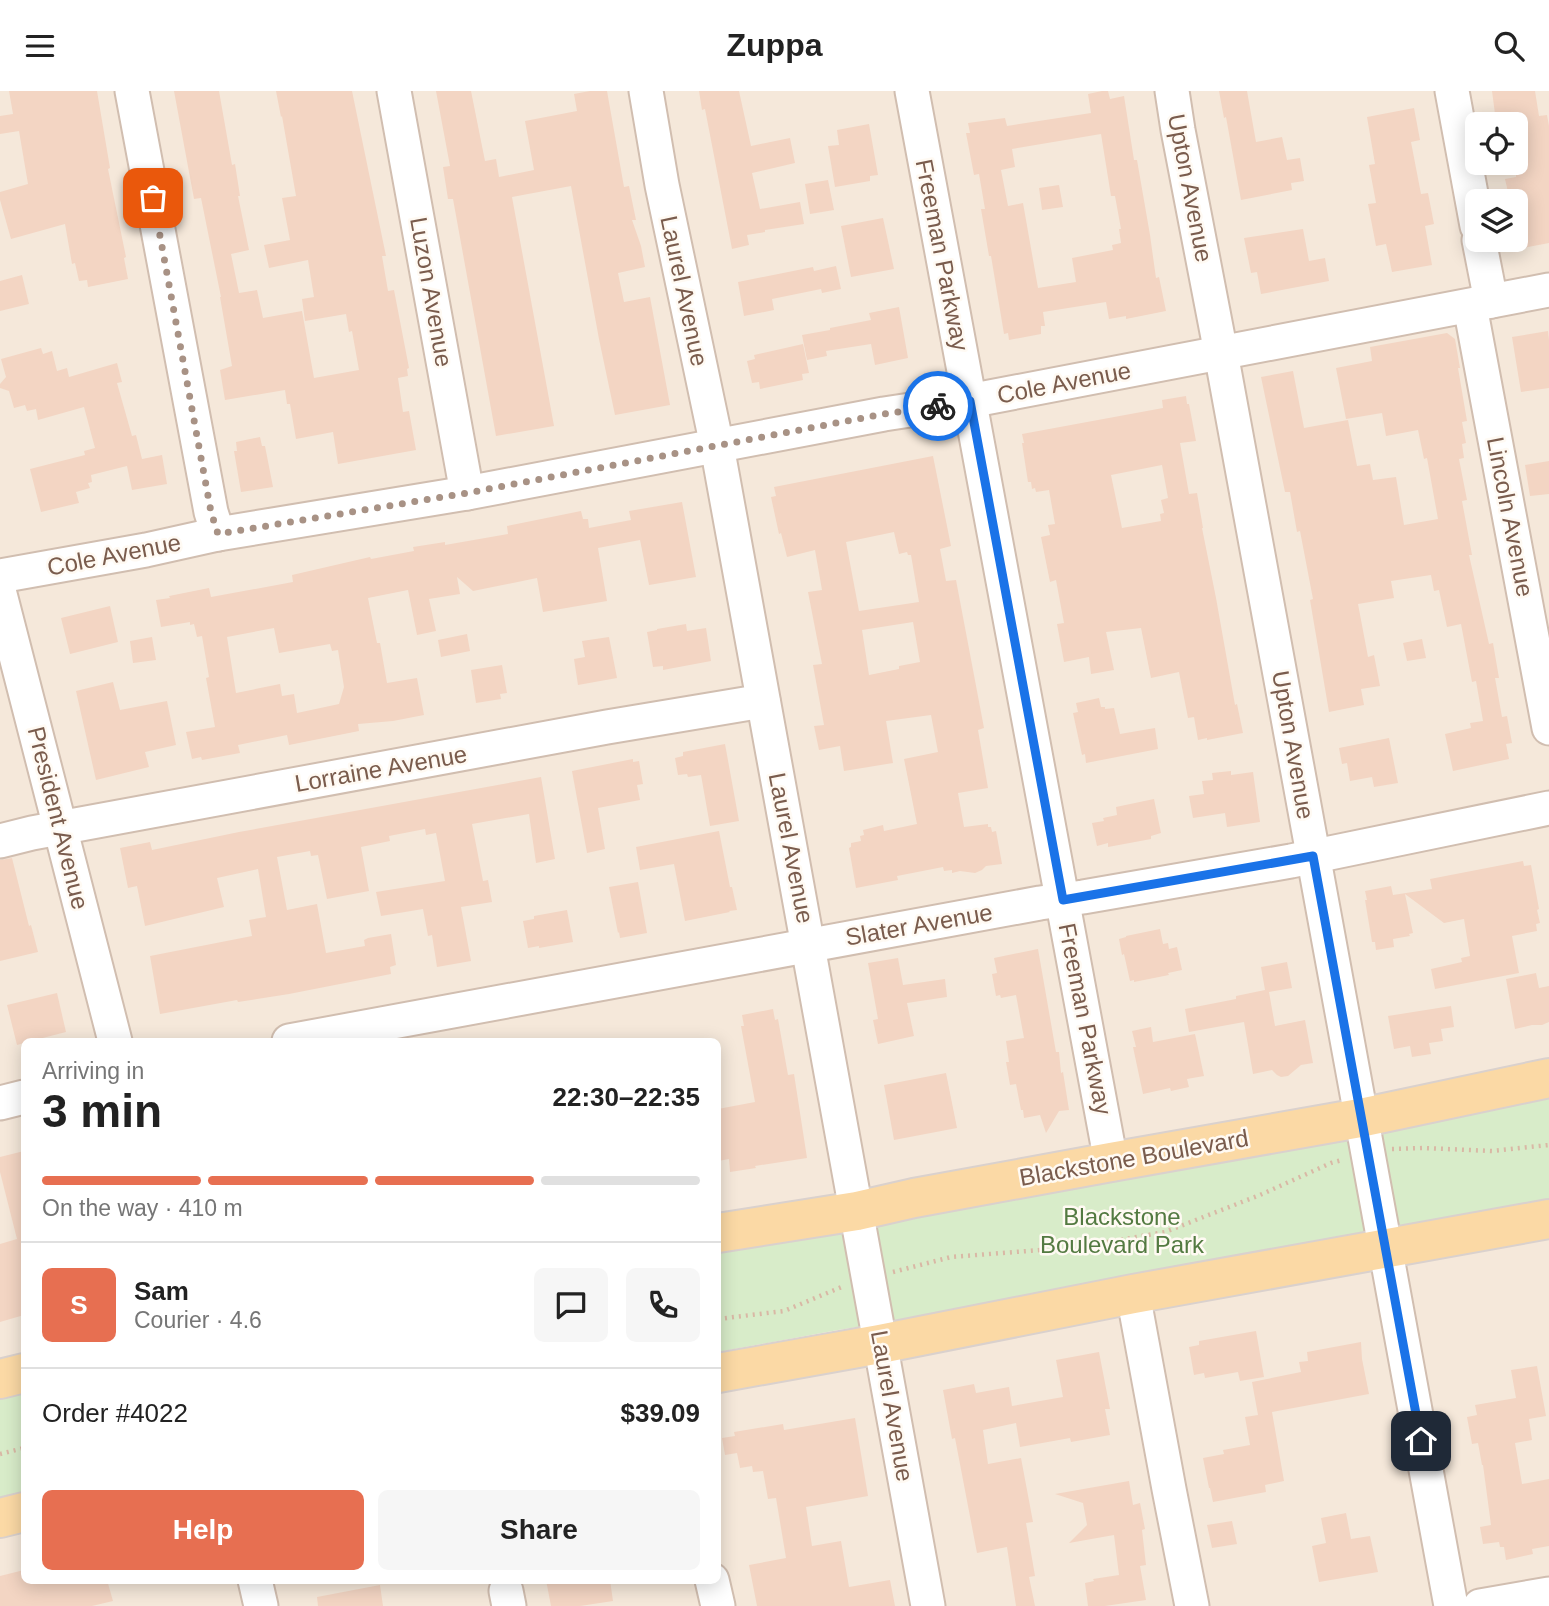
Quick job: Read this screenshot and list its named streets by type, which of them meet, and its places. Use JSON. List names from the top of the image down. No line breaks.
{"streets":{"main road":["Blackstone Boulevard"],"street":["Upton Avenue","Freeman Parkway","Laurel Avenue","Luzon Avenue","Cole Avenue","Lincoln Avenue","Lorraine Avenue","President Avenue","Slater Avenue"]},"crossings":[["Upton Avenue","Cole Avenue"],["Upton Avenue","Slater Avenue"],["Upton Avenue","Blackstone Boulevard"],["Freeman Parkway","Cole Avenue"],["Freeman Parkway","Slater Avenue"],["Freeman Parkway","Blackstone Boulevard"],["Laurel Avenue","Cole Avenue"],["Laurel Avenue","Lorraine Avenue"],["Laurel Avenue","Slater Avenue"],["Laurel Avenue","Blackstone Boulevard"],["Luzon Avenue","Cole Avenue"],["Cole Avenue","Lincoln Avenue"],["Lorraine Avenue","President Avenue"]],"parks":["Blackstone Boulevard Park"],"page":{"header":"Zuppa","heading":["3 min","Arriving in","22:30–22:35"],"panel":["Sam","Courier · 4.6","Order #4022","$39.09"],"bar":"On the way · 410 m","round":"S","buttons":["Help","Share"]}}
